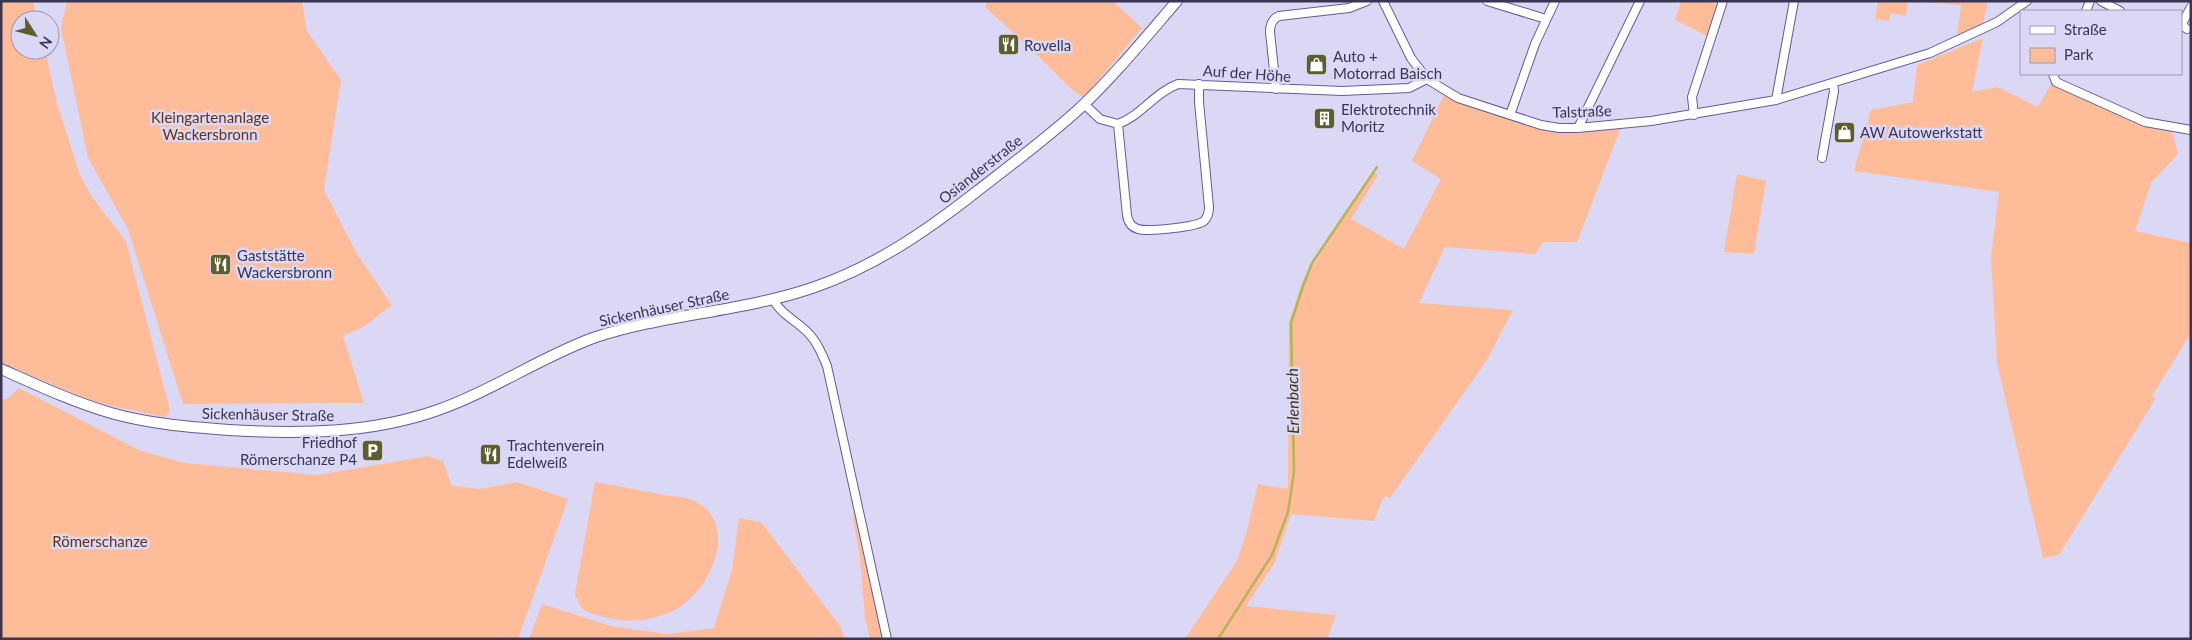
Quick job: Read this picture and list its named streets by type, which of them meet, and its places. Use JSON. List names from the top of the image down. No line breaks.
{"streets":{"street":["Auf der Höhe","Talstraße","Osianderstraße","Sickenhäuser Straße"]},"crossings":[["Auf der Höhe","Talstraße"],["Osianderstraße","Sickenhäuser Straße"]],"water":["Erlenbach"],"parks":["Kleingartenanlage Wackersbronn","Römerschanze"],"places":{"restaurant":["Rovella","Gaststätte Wackersbronn","Trachtenverein Edelweiß"],"shop":["Auto + Motorrad Baisch","AW Autowerkstatt"],"building":["Elektrotechnik Moritz"],"parking":["Friedhof Römerschanze P4"]},"legend":["Straße","Park"],"north":"bottom right"}
